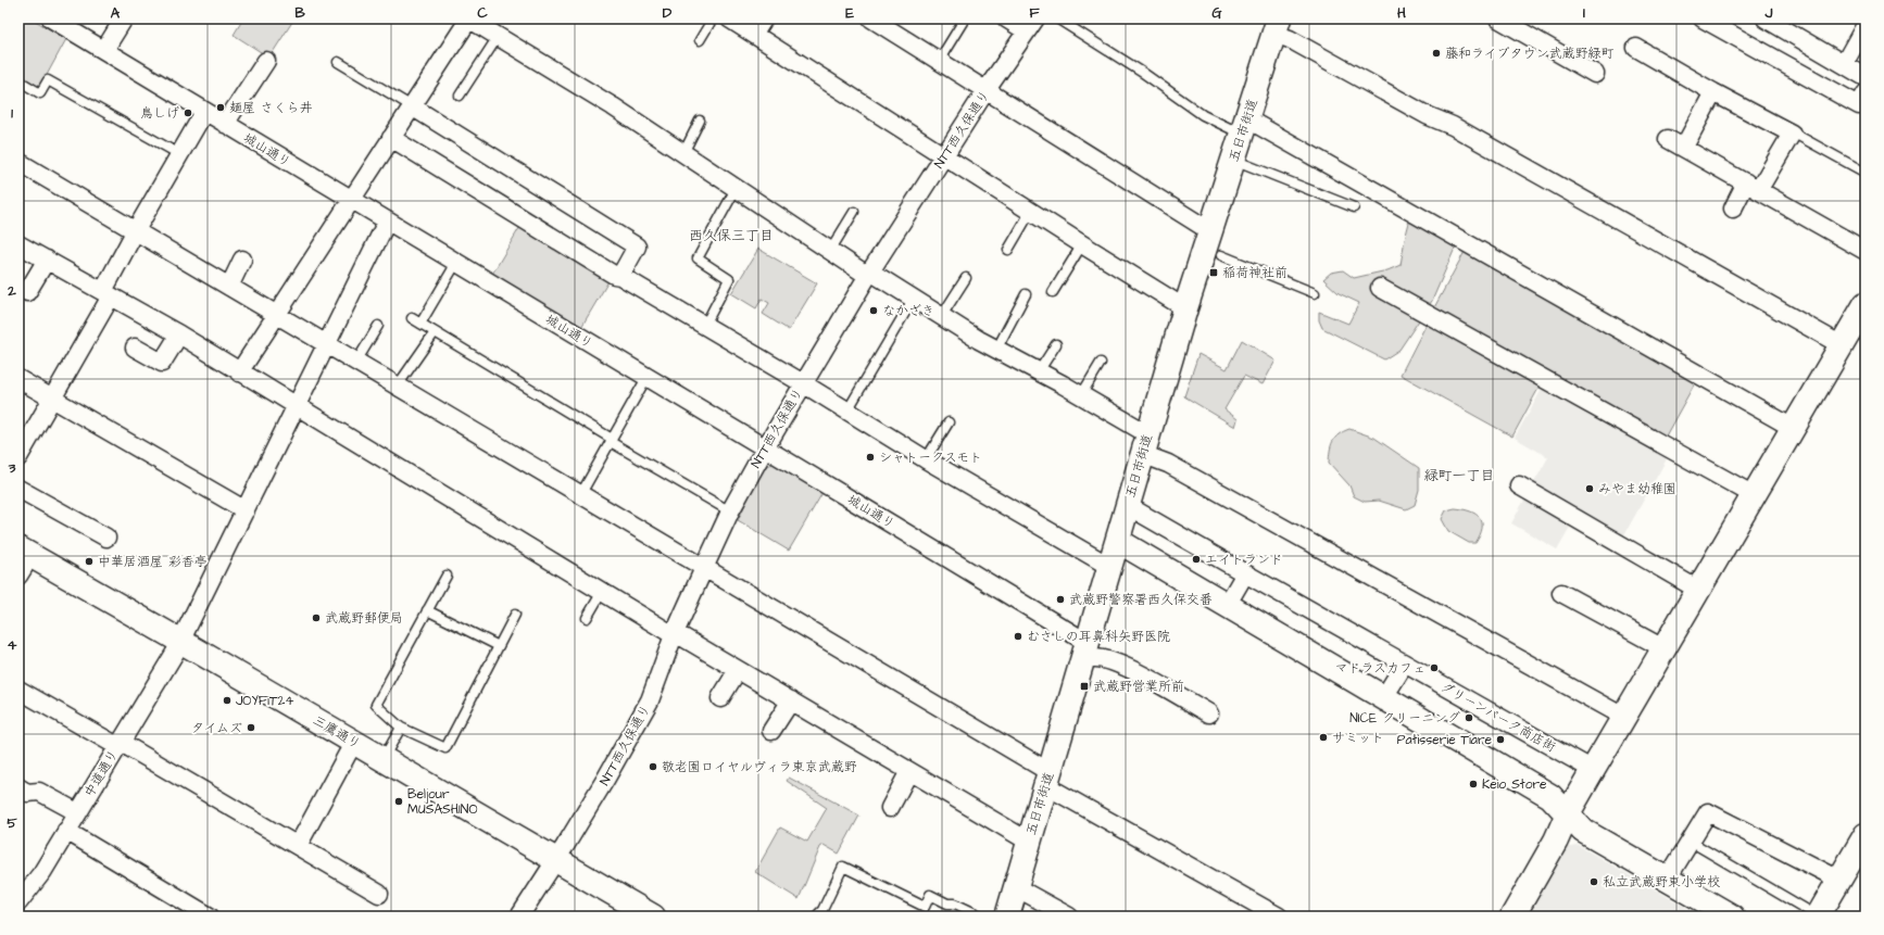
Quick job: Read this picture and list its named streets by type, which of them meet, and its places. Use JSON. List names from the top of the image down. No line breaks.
{"streets":{"main road":["五日市街道","三鷹通り"],"street":["NTT西久保通り","城山通り","グリーンパーク商店街","中道通り"]},"crossings":[["NTT西久保通り","城山通り"],["NTT西久保通り","三鷹通り"],["五日市街道","城山通り"],["城山通り","中道通り"],["三鷹通り","中道通り"]],"districts":["西久保三丁目","緑町一丁目"],"places":{"other":["藤和ライブタウン武蔵野緑町","麺屋 さくら井","鳥しげ","なかざき","シャトークスモト","みやま幼稚園","エイトランド","中華居酒屋 彩香亭","武蔵野警察署西久保交番","武蔵野郵便局","むさしの耳鼻科矢野医院","マドラスカフェ","JOYFiT24","NICE クリーニング","タイムズ","サミット","Patisserie Tiare","敬老園ロイヤルヴィラ東京武蔵野","Keio Store","Beljour MUSASHINO","私立武蔵野東小学校"],"transit":["稲荷神社前","武蔵野営業所前"]},"grid":{"columns":["A","B","C","D","E","F","G","H","I","J"],"rows":["1","2","3","4","5"]}}
